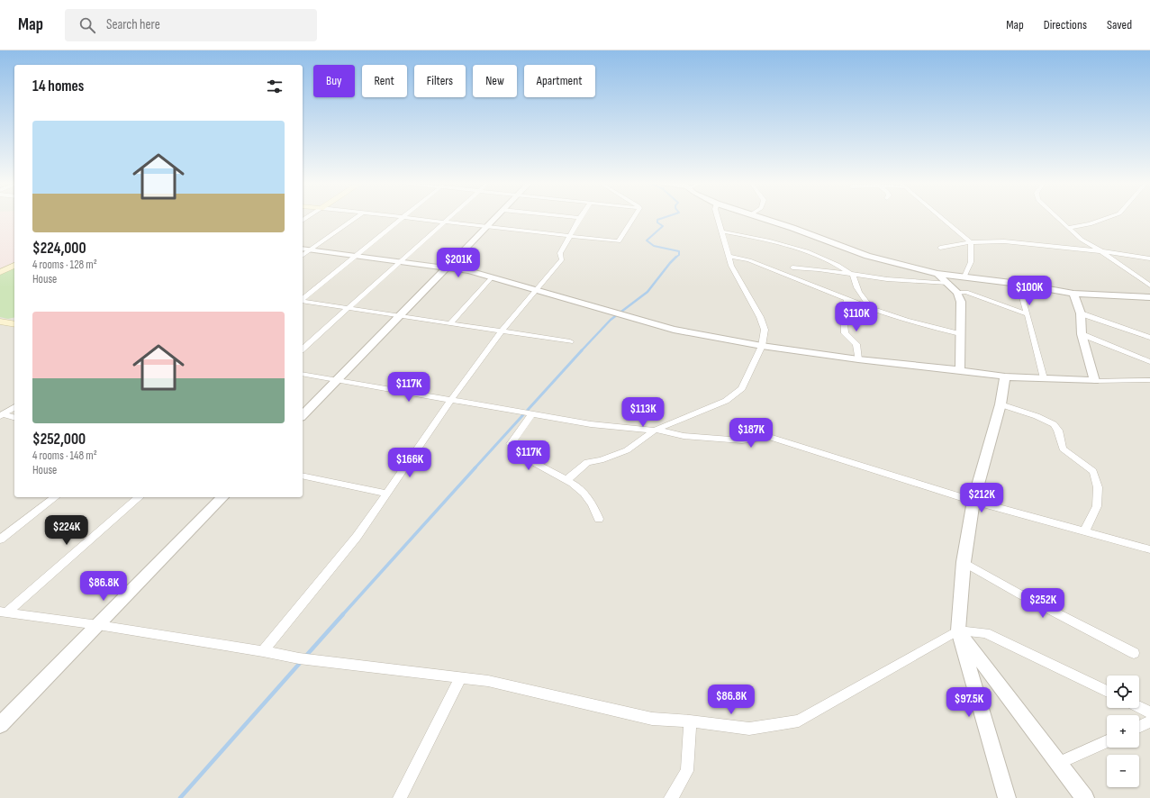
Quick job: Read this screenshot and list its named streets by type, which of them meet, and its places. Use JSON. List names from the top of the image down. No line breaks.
{"page":{"header":"Map","search":"Search here","nav":["Map","Directions","Saved"],"chip":["Buy","Rent","Filters","New","Apartment"],"heading":"14 homes","list":[{"name":"$224,000","note":"4 rooms · 128 m² · House"},{"name":"$252,000","note":"4 rooms · 148 m² · House"}],"price":["$201K","$100K","$110K","$117K","$113K","$187K","$117K","$166K","$212K","$224K","$86.8K","$252K","$86.8K","$97.5K"],"map_buttons":["+","−"]}}
